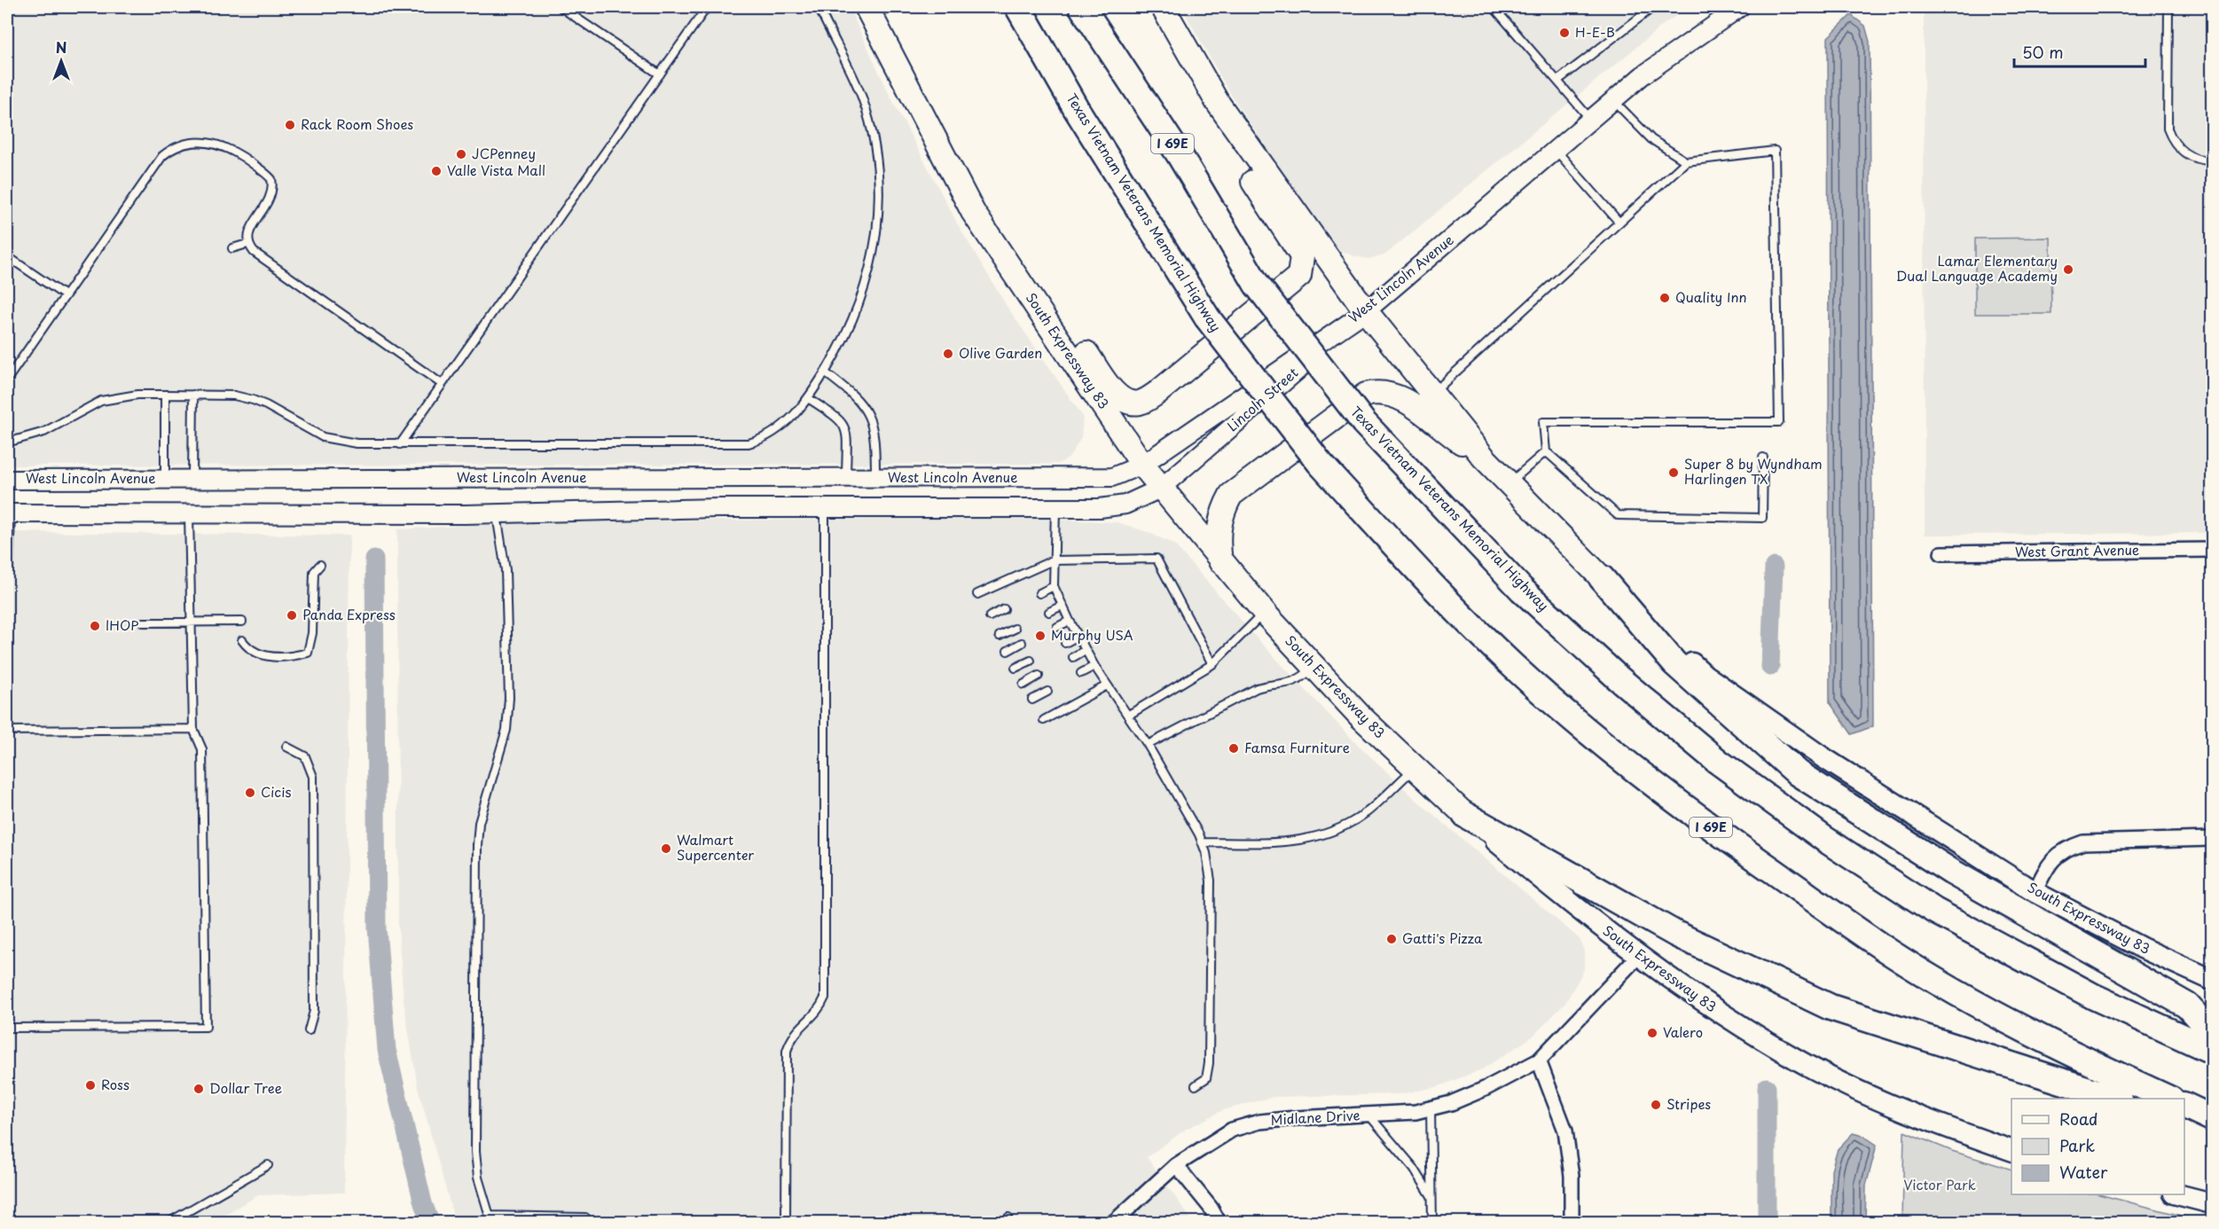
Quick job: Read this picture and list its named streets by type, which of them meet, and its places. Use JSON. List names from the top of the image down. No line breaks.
{"streets":{"highway":["I 69E","Texas Vietnam Veterans Memorial Highway"],"main road":["South Expressway 83"],"street":["West Lincoln Avenue","Lincoln Street","West Grant Avenue","Midlane Drive"]},"crossings":[["I 69E","Texas Vietnam Veterans Memorial Highway"],["West Lincoln Avenue","South Expressway 83"],["West Lincoln Avenue","Lincoln Street"],["South Expressway 83","Lincoln Street"],["South Expressway 83","Midlane Drive"]],"parks":["Victor Park"],"places":["H-E-B","Rack Room Shoes","JCPenney","Valle Vista Mall","Lamar Elementary Dual Language Academy","Quality Inn","Olive Garden","Super 8 by Wyndham Harlingen TX","Panda Express","IHOP","Murphy USA","Famsa Furniture","Cicis","Walmart Supercenter","Gatti's Pizza","Valero","Ross","Dollar Tree","Stripes"],"legend":["Road","Park","Water"],"scale_bar":"50 m","north":"top"}
